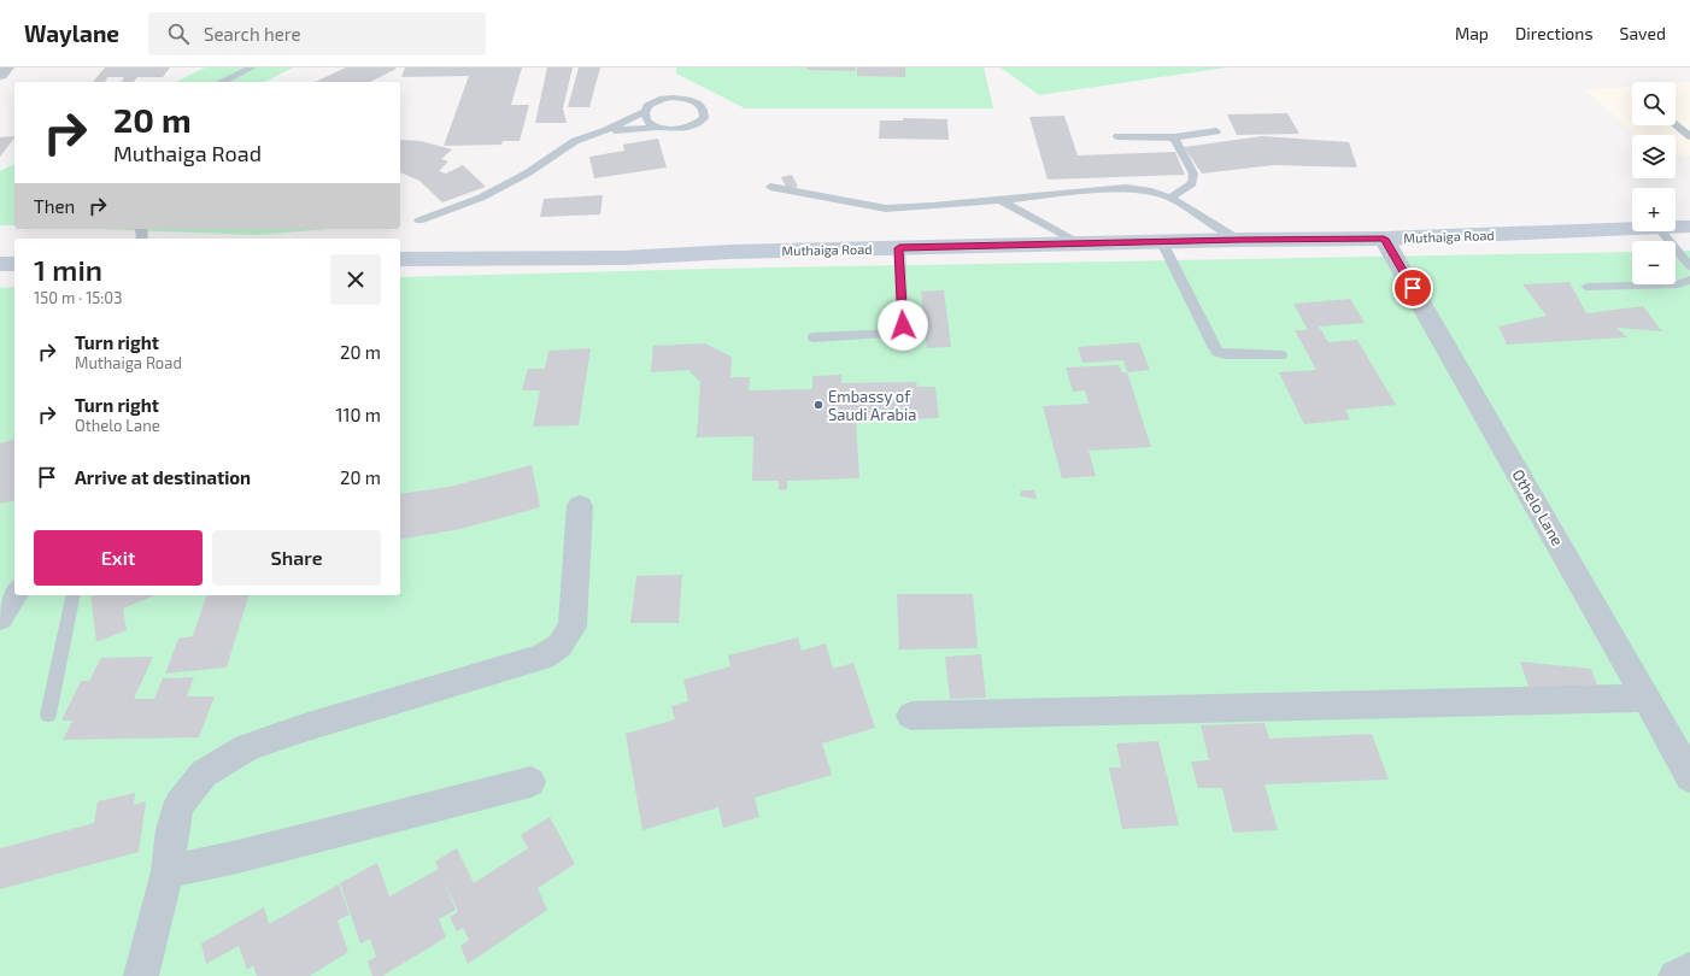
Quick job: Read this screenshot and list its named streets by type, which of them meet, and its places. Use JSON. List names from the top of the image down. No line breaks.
{"streets":{"main road":["Muthaiga Road"],"street":["Othelo Lane"]},"crossings":[["Muthaiga Road","Othelo Lane"]],"places":["Embassy of Saudi Arabia"],"page":{"header":"Waylane","search":"Search here","nav":["Map","Directions","Saved"],"map_buttons":["+","−"],"turn":["20 m","Muthaiga Road"],"then":"Then","heading":["1 min","150 m · 15:03"],"list":[{"name":"Turn right","note":"Muthaiga Road","value":"20 m"},{"name":"Turn right","note":"Othelo Lane","value":"110 m"},{"name":"Arrive at destination","value":"20 m"}],"buttons":["Exit","Share"]}}
